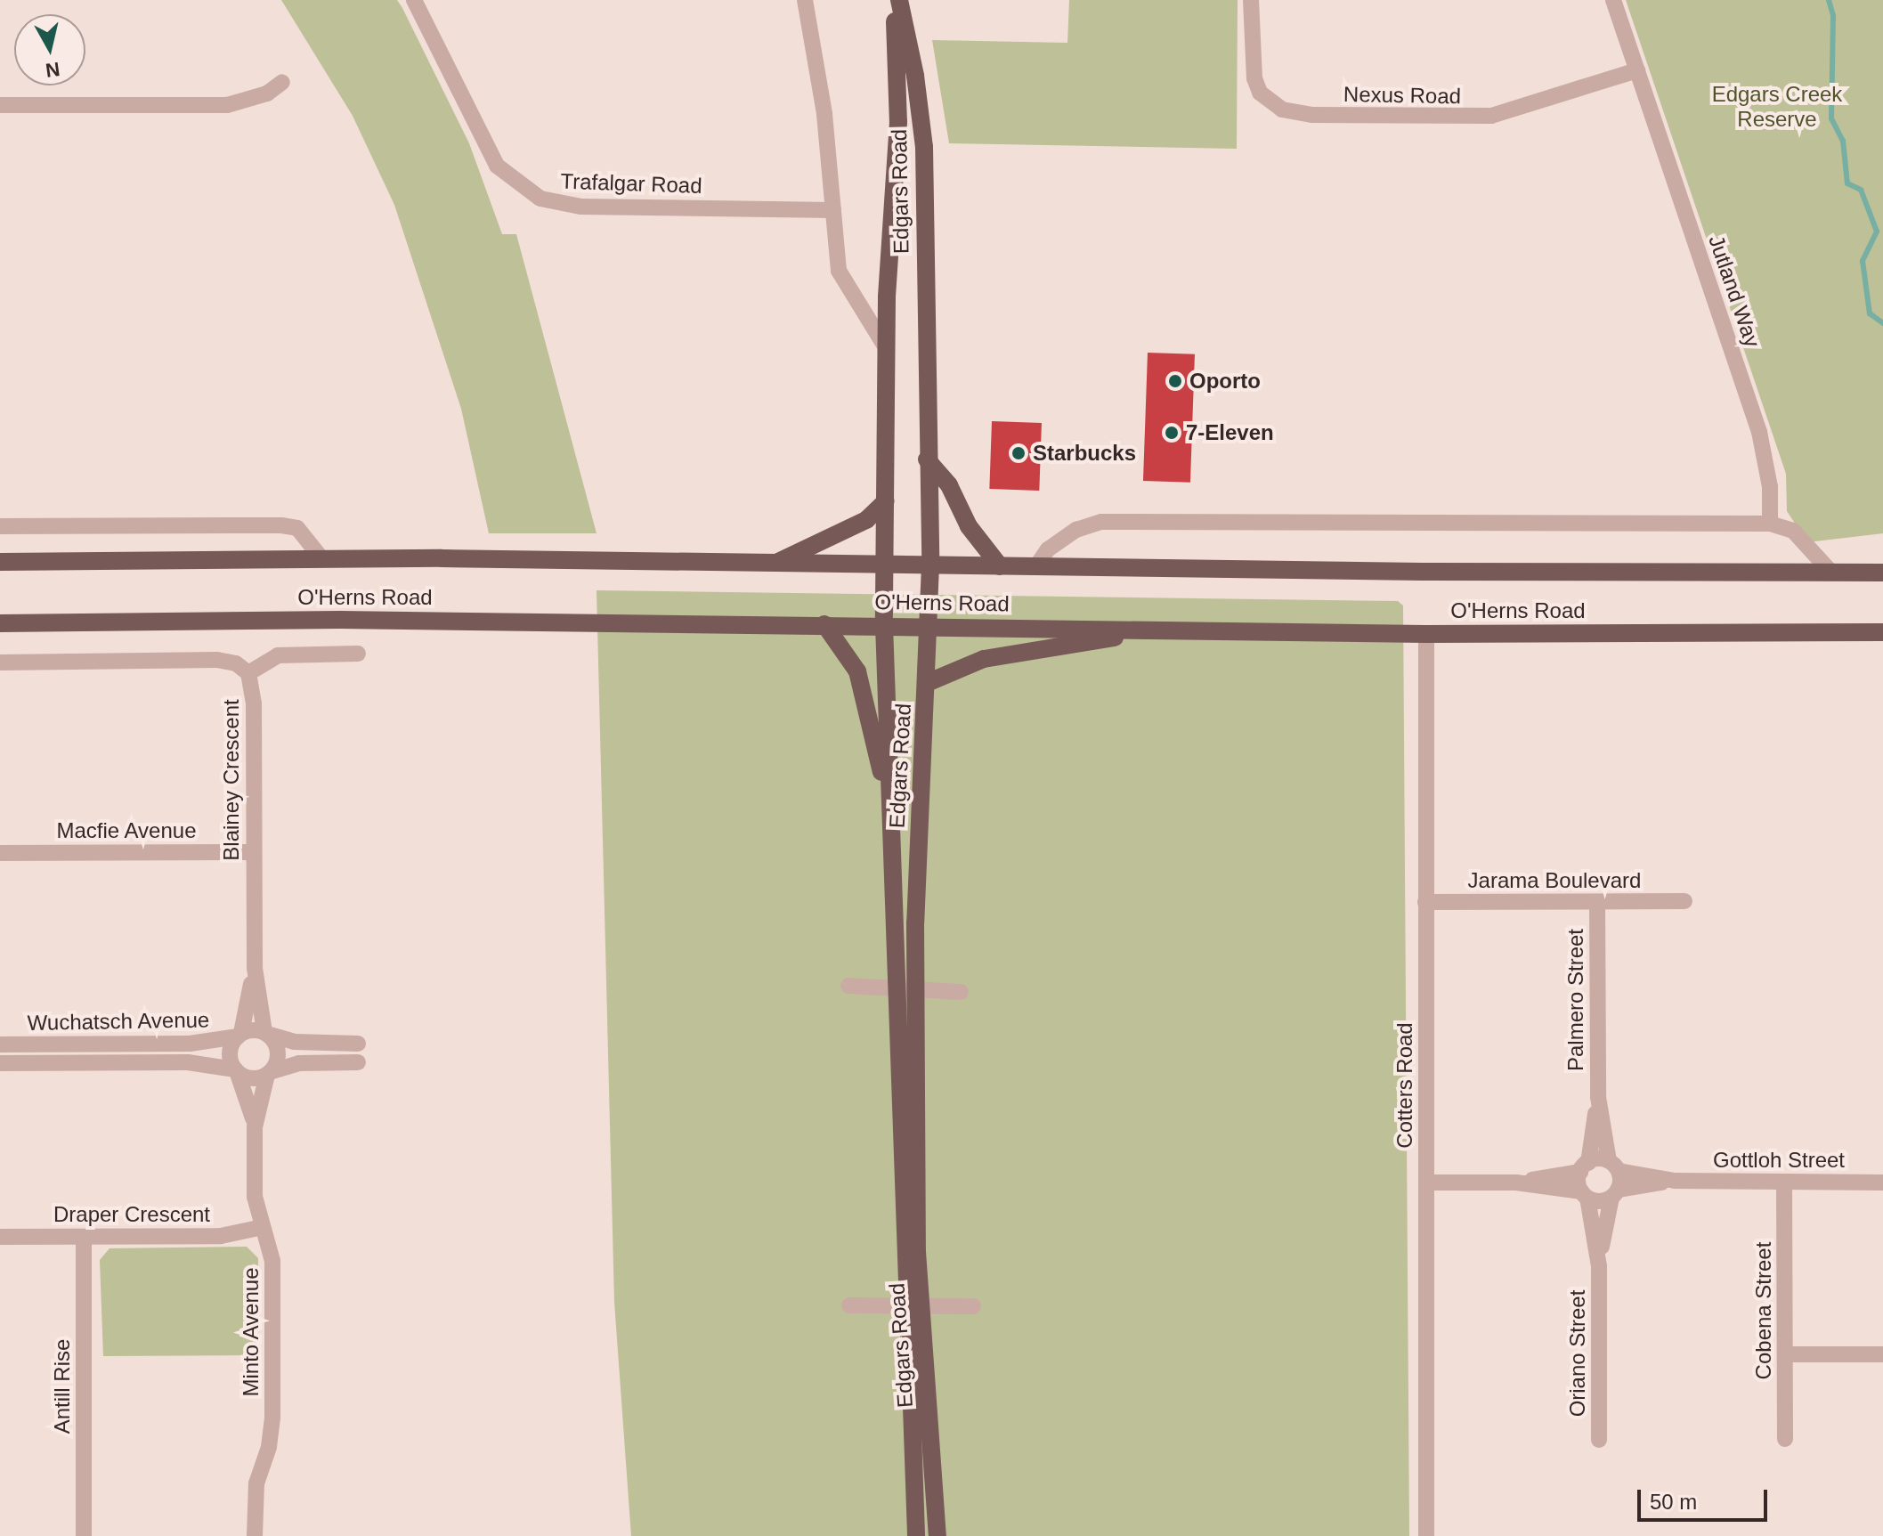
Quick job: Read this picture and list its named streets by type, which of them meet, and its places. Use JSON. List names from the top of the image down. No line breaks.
{"streets":{"main road":["Edgars Road","O'Herns Road"],"street":["Nexus Road","Trafalgar Road","Jutland Way","Blainey Crescent","Macfie Avenue","Jarama Boulevard","Palmero Street","Wuchatsch Avenue","Cotters Road","Gottloh Street","Draper Crescent","Cobena Street","Minto Avenue","Oriano Street","Antill Rise"]},"crossings":[["Nexus Road","Jutland Way"],["Edgars Road","O'Herns Road"],["O'Herns Road","Cotters Road"],["Blainey Crescent","Macfie Avenue"],["Blainey Crescent","Wuchatsch Avenue"],["Blainey Crescent","Minto Avenue"],["Jarama Boulevard","Palmero Street"],["Jarama Boulevard","Cotters Road"],["Palmero Street","Gottloh Street"],["Palmero Street","Oriano Street"],["Wuchatsch Avenue","Minto Avenue"],["Gottloh Street","Cobena Street"],["Gottloh Street","Oriano Street"],["Draper Crescent","Minto Avenue"],["Draper Crescent","Antill Rise"]],"parks":["Edgars Creek Reserve"],"places":["Oporto","7-Eleven","Starbucks"],"scale_bar":"50 m","north":"bottom"}
